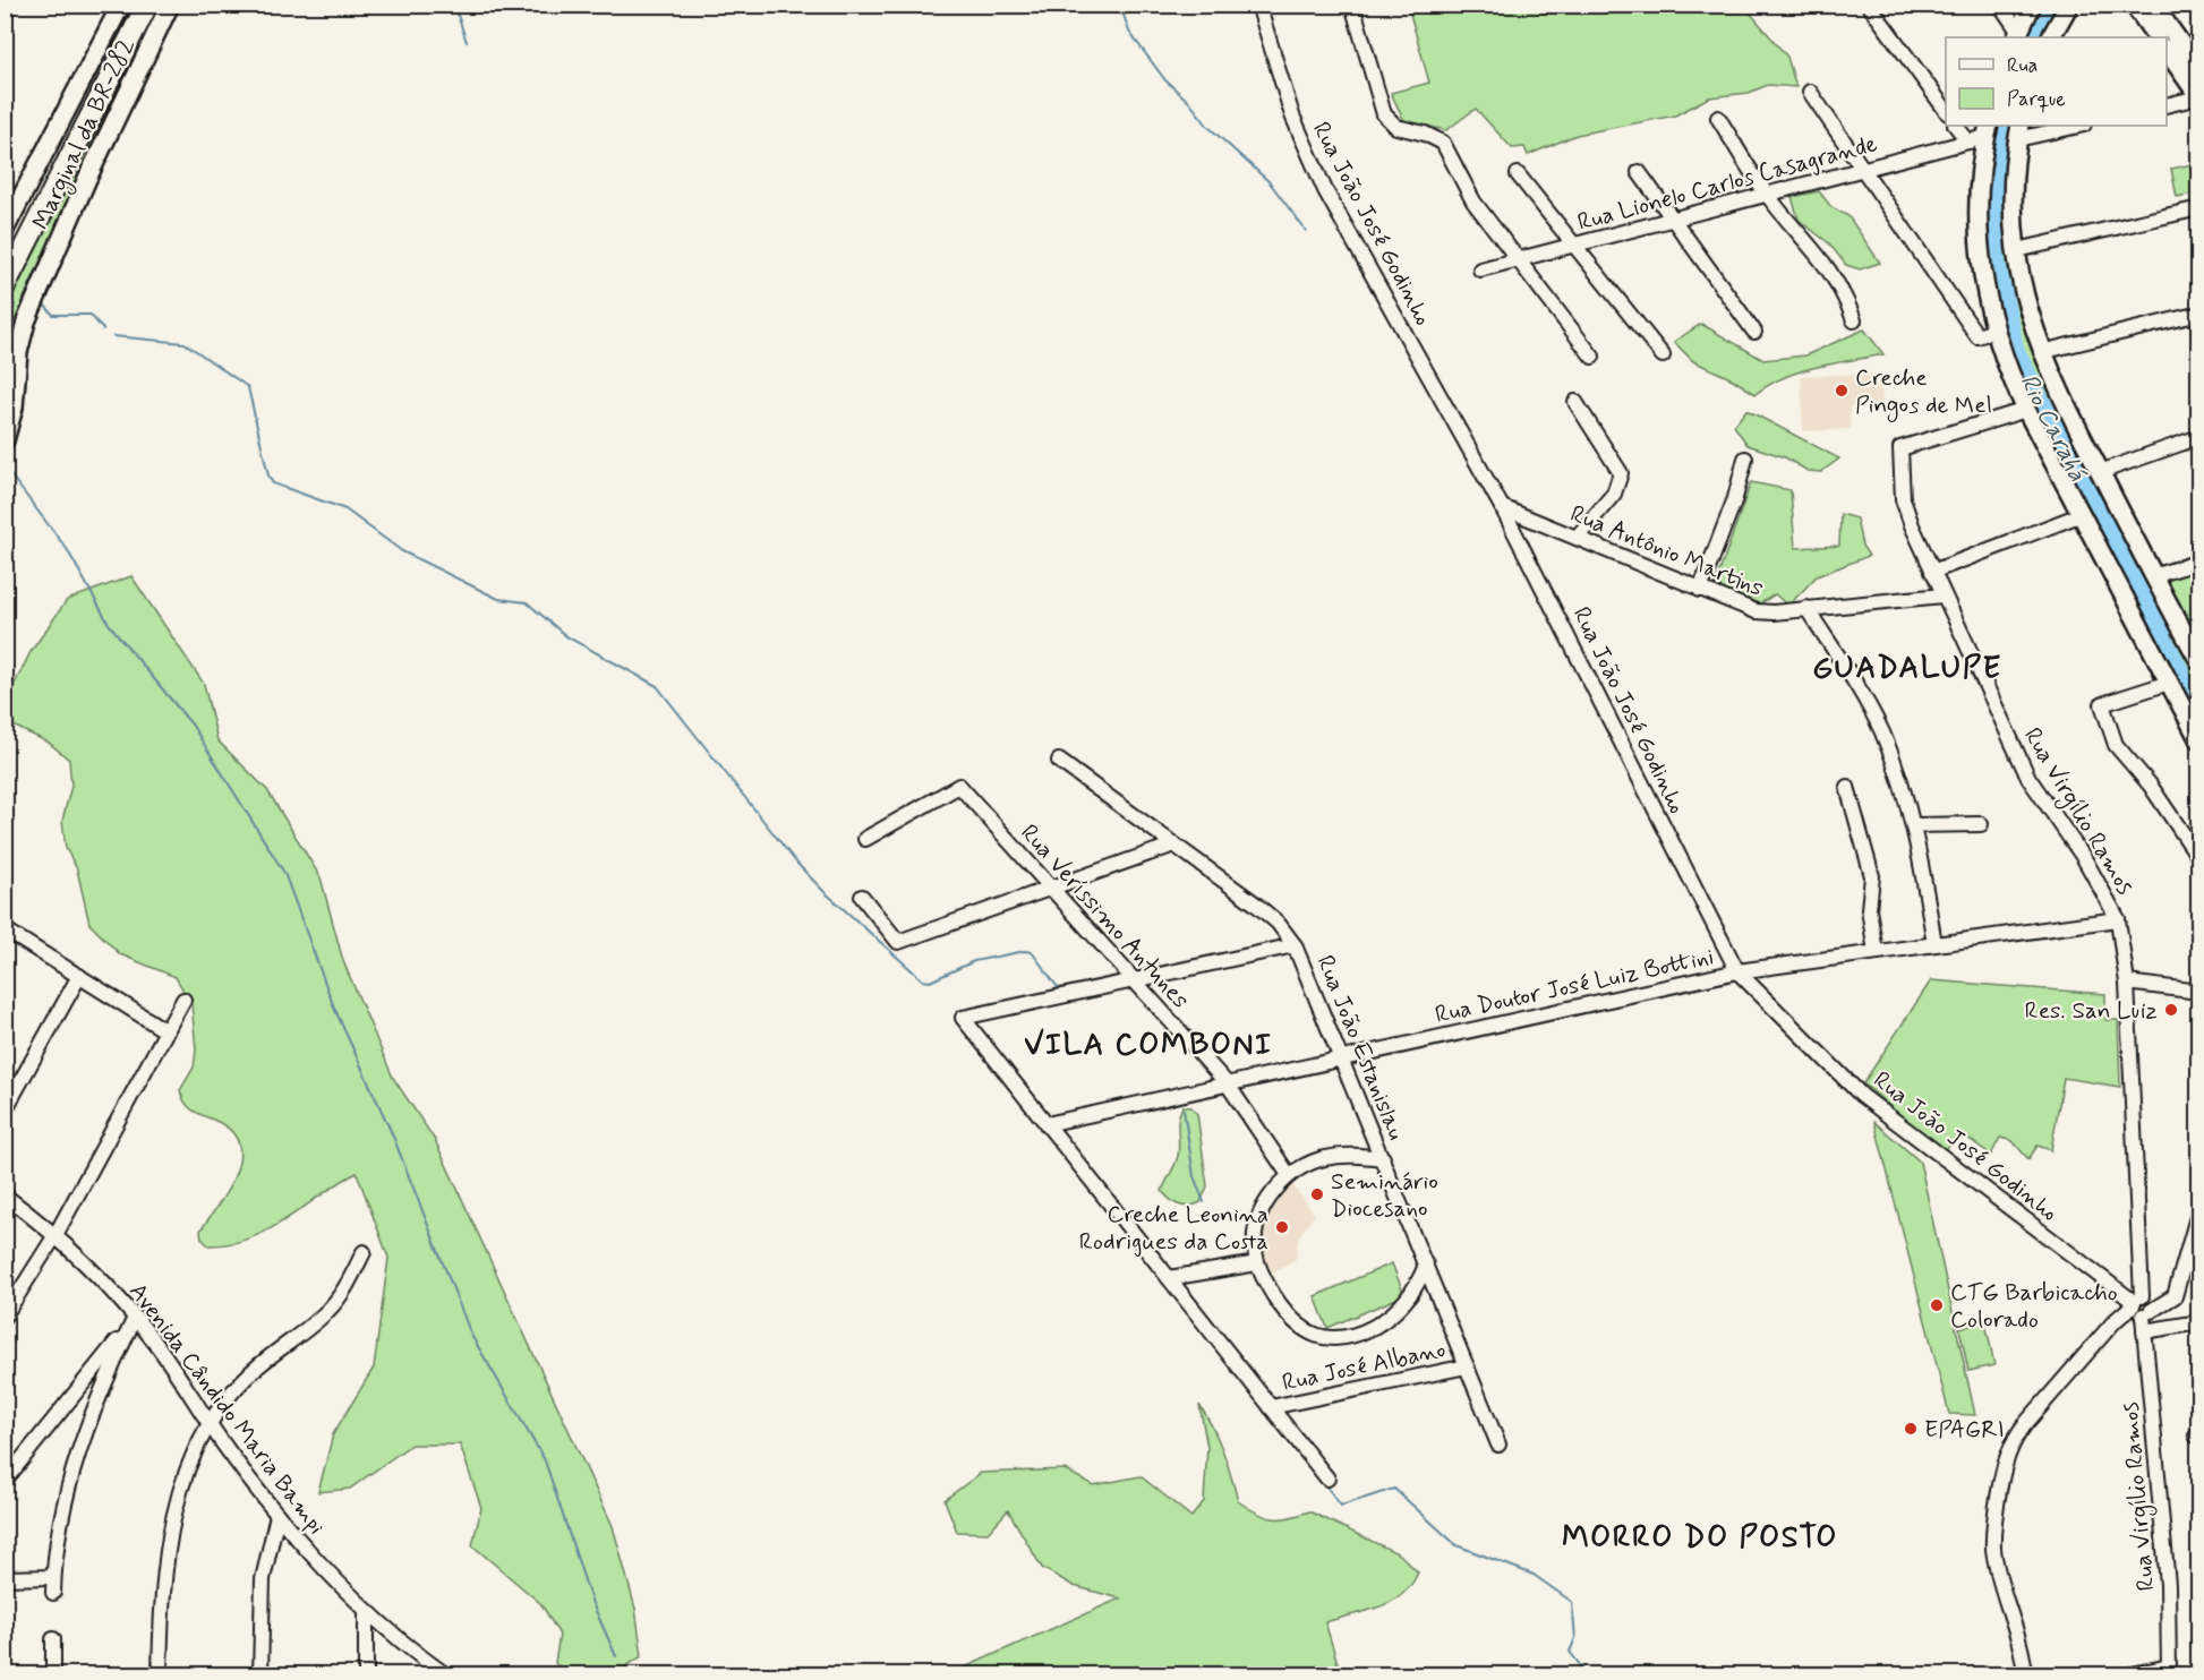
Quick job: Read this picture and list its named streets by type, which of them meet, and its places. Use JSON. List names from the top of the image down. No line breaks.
{"streets":{"main road":["Marginal da BR-282"],"street":["Rua Lionelo Carlos Casagrande","Rua João José Godinho","Rua Antônio Martins","Rua Virgílio Ramos","Rua Veríssimo Antunes","Rua Doutor José Luiz Bottini","Rua João Estanislau","Rua José Albano","Avenida Cândido Maria Bampi"]},"crossings":[["Rua João José Godinho","Rua Antônio Martins"],["Rua João José Godinho","Rua Virgílio Ramos"],["Rua João José Godinho","Rua Doutor José Luiz Bottini"],["Rua Antônio Martins","Rua Virgílio Ramos"],["Rua Virgílio Ramos","Rua Doutor José Luiz Bottini"],["Rua Veríssimo Antunes","Rua Doutor José Luiz Bottini"],["Rua Veríssimo Antunes","Rua João Estanislau"],["Rua Doutor José Luiz Bottini","Rua João Estanislau"],["Rua João Estanislau","Rua José Albano"]],"districts":["GUADALUPE","VILA COMBONI","MORRO DO POSTO"],"water":["Rio Carahá"],"places":["Creche Pingos de Mel","Res. San Luiz","Seminário Diocesano","Creche Leonina Rodrigues da Costa","CTG Barbicacho Colorado","EPAGRI"],"legend":["Rua","Parque"]}
